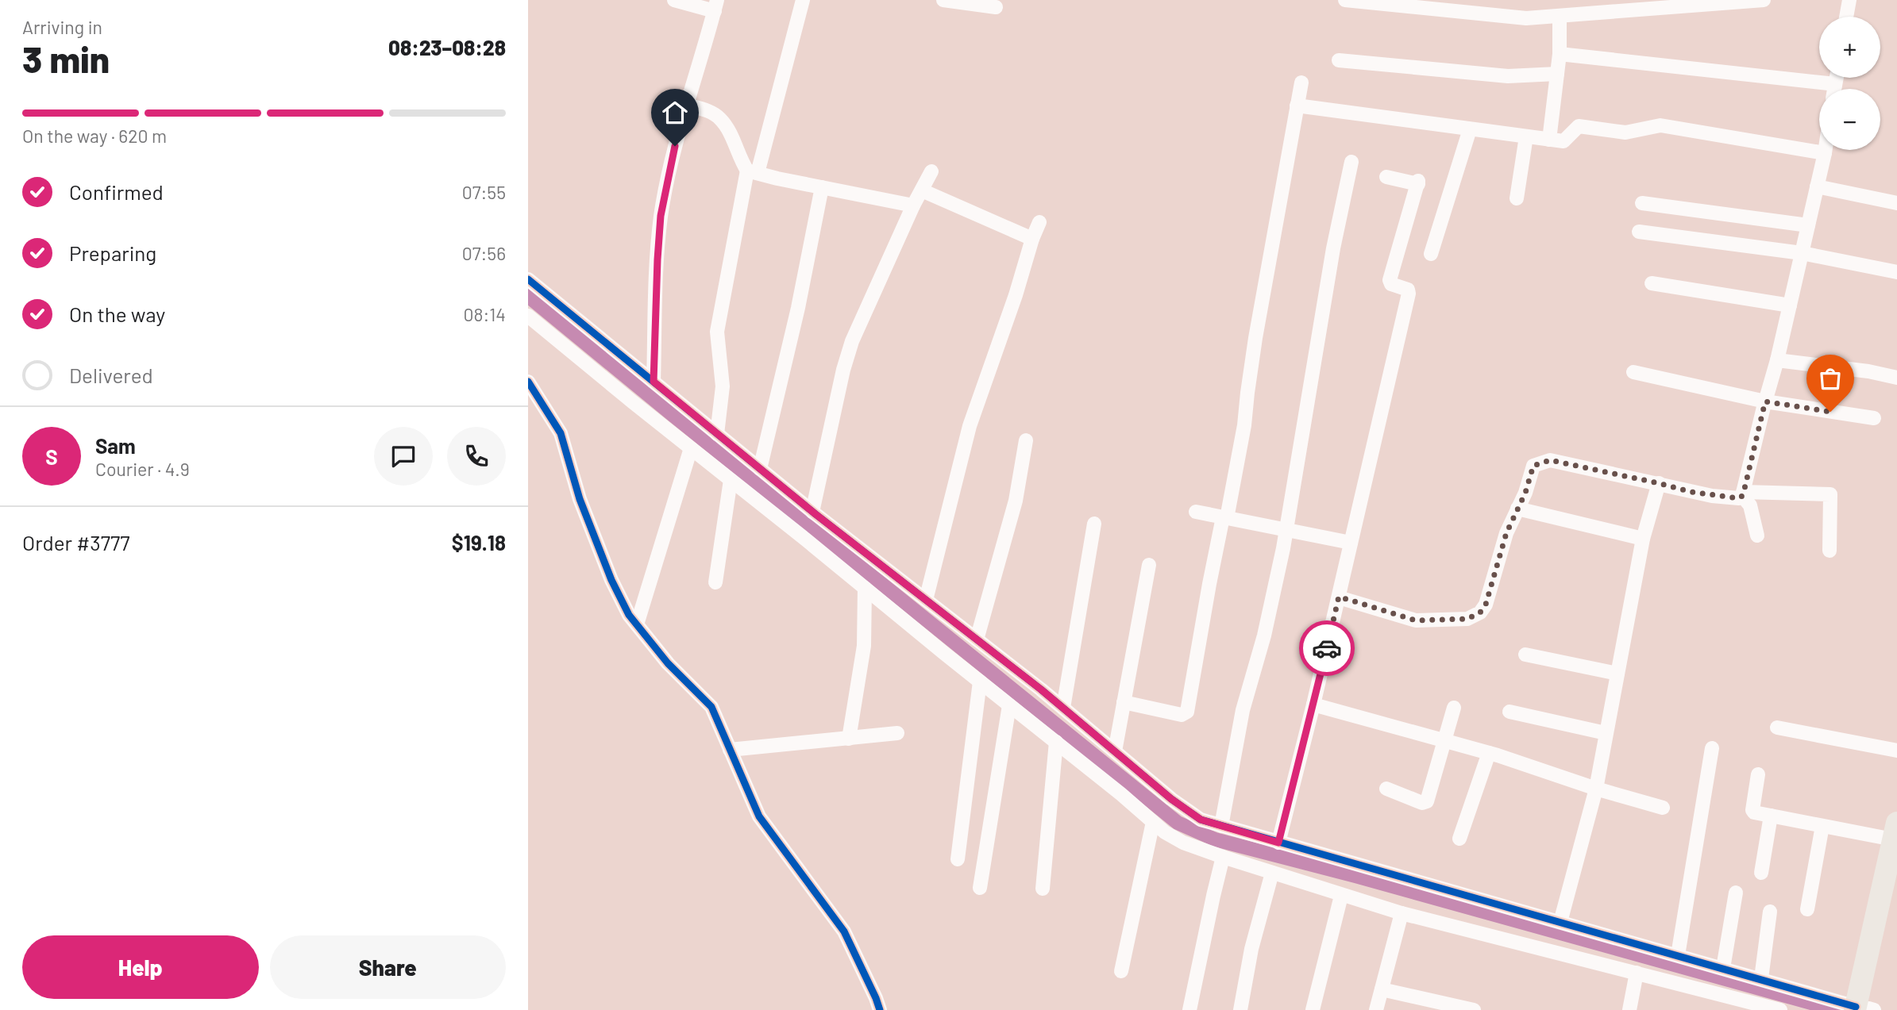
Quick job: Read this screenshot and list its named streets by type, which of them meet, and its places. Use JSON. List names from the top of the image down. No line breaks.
{"page":{"heading":["3 min","Arriving in","08:23–08:28"],"panel":["Sam","Courier · 4.9","Order #3777","$19.18"],"map_buttons":["+","−"],"bar":"On the way · 620 m","list":[["Confirmed","07:55"],["Preparing","07:56"],["On the way","08:14"],"Delivered"],"round":"S","buttons":["Help","Share"]}}
